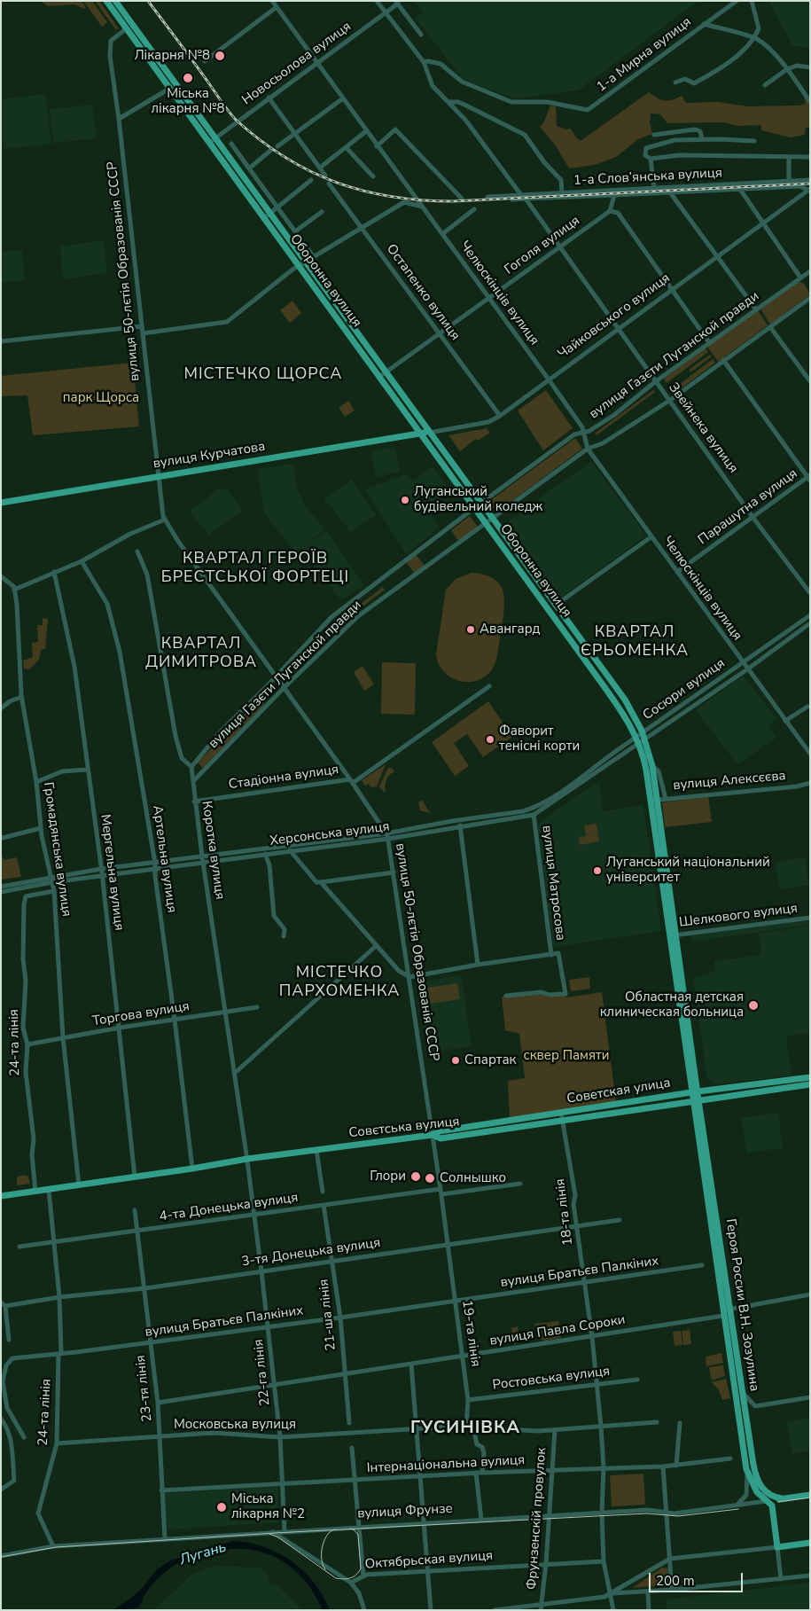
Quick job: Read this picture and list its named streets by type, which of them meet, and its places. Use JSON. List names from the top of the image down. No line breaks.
{"streets":{"main road":["Оборонна вулиця","Чайковського вулиця","вулиця Курчатова","Советская улица","Совєтська вулиця","Героя России В.Н. Зозулина","вулиця Фрунзе"],"street":["1-а Мирна вулиця","Новосьолова вулиця","1-а Слов’янська вулиця","Гоголя вулиця","вулиця 50-лєтія Образованія СССР","Остапенко вулиця","Челюскінців вулиця","вулиця Газєти Луганской правди","Звейнека вулиця","Парашутна вулиця","Сосюри вулиця","Стадіонна вулиця","вулиця Алексєєва","Херсонська вулиця","Громадянська вулиця","Коротка вулиця","Артельна вулиця","Мергельна вулиця","вулиця Матросова","Шелкового вулиця","Торгова вулиця","24-та лінія","4-та Донецька вулиця","18-та лінія","3-тя Донецька вулиця","вулиця Братьєв Палкіних","21-ша лінія","вулиця Павла Сороки","19-та лінія","22-га лінія","Ростовська вулиця","23-тя лінія","Московська вулиця","Інтернаціональна вулиця","Фрунзенскій провулок","Октябрьская вулиця"]},"crossings":[["Новосьолова вулиця","Оборонна вулиця"],["Новосьолова вулиця","Челюскінців вулиця"],["Гоголя вулиця","Оборонна вулиця"],["Гоголя вулиця","Остапенко вулиця"],["Гоголя вулиця","Челюскінців вулиця"],["Гоголя вулиця","Звейнека вулиця"],["вулиця 50-лєтія Образованія СССР","Оборонна вулиця"],["вулиця 50-лєтія Образованія СССР","вулиця Газєти Луганской правди"],["вулиця 50-лєтія Образованія СССР","вулиця Курчатова"],["вулиця 50-лєтія Образованія СССР","Стадіонна вулиця"],["вулиця 50-лєтія Образованія СССР","Херсонська вулиця"],["вулиця 50-лєтія Образованія СССР","Советская улица"],["вулиця 50-лєтія Образованія СССР","Совєтська вулиця"],["вулиця 50-лєтія Образованія СССР","4-та Донецька вулиця"],["вулиця 50-лєтія Образованія СССР","19-та лінія"],["Оборонна вулиця","Чайковського вулиця"],["Оборонна вулиця","вулиця Газєти Луганской правди"],["Оборонна вулиця","вулиця Курчатова"],["Оборонна вулиця","Сосюри вулиця"],["Оборонна вулиця","вулиця Алексєєва"],["Оборонна вулиця","Херсонська вулиця"],["Оборонна вулиця","Шелкового вулиця"],["Оборонна вулиця","Советская улица"],["Оборонна вулиця","Героя России В.Н. Зозулина"],["Остапенко вулиця","Чайковського вулиця"],["Челюскінців вулиця","Чайковського вулиця"],["Челюскінців вулиця","вулиця Газєти Луганской правди"],["Челюскінців вулиця","Парашутна вулиця"],["Челюскінців вулиця","Сосюри вулиця"],["Чайковського вулиця","Звейнека вулиця"],["Чайковського вулиця","вулиця Курчатова"],["вулиця Газєти Луганской правди","Звейнека вулиця"],["вулиця Газєти Луганской правди","Коротка вулиця"],["Звейнека вулиця","Парашутна вулиця"],["Сосюри вулиця","Херсонська вулиця"],["Стадіонна вулиця","Коротка вулиця"],["Херсонська вулиця","Громадянська вулиця"],["Херсонська вулиця","Коротка вулиця"],["Херсонська вулиця","Артельна вулиця"],["Херсонська вулиця","Мергельна вулиця"],["Херсонська вулиця","вулиця Матросова"],["Громадянська вулиця","Торгова вулиця"],["Громадянська вулиця","24-та лінія"],["Громадянська вулиця","Совєтська вулиця"],["Коротка вулиця","Торгова вулиця"],["Коротка вулиця","Совєтська вулиця"],["Коротка вулиця","22-га лінія"],["Артельна вулиця","Торгова вулиця"],["Артельна вулиця","Совєтська вулиця"],["Мергельна вулиця","Торгова вулиця"],["Мергельна вулиця","Совєтська вулиця"],["Торгова вулиця","24-та лінія"],["24-та лінія","Совєтська вулиця"],["24-та лінія","4-та Донецька вулиця"],["24-та лінія","3-тя Донецька вулиця"],["24-та лінія","вулиця Братьєв Палкіних"],["24-та лінія","Московська вулиця"],["24-та лінія","вулиця Фрунзе"],["Советская улица","Совєтська вулиця"],["Советская улица","18-та лінія"],["Совєтська вулиця","22-га лінія"],["4-та Донецька вулиця","21-ша лінія"],["4-та Донецька вулиця","19-та лінія"],["4-та Донецька вулиця","22-га лінія"],["4-та Донецька вулиця","23-тя лінія"],["18-та лінія","3-тя Донецька вулиця"],["18-та лінія","вулиця Братьєв Палкіних"],["18-та лінія","вулиця Павла Сороки"],["18-та лінія","Ростовська вулиця"],["18-та лінія","Інтернаціональна вулиця"],["18-та лінія","вулиця Фрунзе"],["18-та лінія","Октябрьская вулиця"],["3-тя Донецька вулиця","21-ша лінія"],["3-тя Донецька вулиця","19-та лінія"],["3-тя Донецька вулиця","22-га лінія"],["3-тя Донецька вулиця","23-тя лінія"],["вулиця Братьєв Палкіних","21-ша лінія"],["вулиця Братьєв Палкіних","19-та лінія"],["вулиця Братьєв Палкіних","22-га лінія"],["вулиця Братьєв Палкіних","23-тя лінія"],["Героя России В.Н. Зозулина","вулиця Павла Сороки"],["Героя России В.Н. Зозулина","вулиця Фрунзе"],["21-ша лінія","вулиця Павла Сороки"],["вулиця Павла Сороки","19-та лінія"],["вулиця Павла Сороки","22-га лінія"],["вулиця Павла Сороки","23-тя лінія"],["19-та лінія","Ростовська вулиця"],["19-та лінія","Московська вулиця"],["22-га лінія","Московська вулиця"],["22-га лінія","Інтернаціональна вулиця"],["22-га лінія","вулиця Фрунзе"],["23-тя лінія","Московська вулиця"],["23-тя лінія","Інтернаціональна вулиця"],["23-тя лінія","вулиця Фрунзе"],["Інтернаціональна вулиця","Фрунзенскій провулок"],["вулиця Фрунзе","Фрунзенскій провулок"],["вулиця Фрунзе","Октябрьская вулиця"],["Фрунзенскій провулок","Октябрьская вулиця"]],"districts":["МІСТЕЧКО ЩОРСА","КВАРТАЛ ГЕРОЇВ БРЕСТСЬКОЇ ФОРТЕЦІ","КВАРТАЛ ЄРЬОМЕНКА","КВАРТАЛ ДИМИТРОВА","МІСТЕЧКО ПАРХОМЕНКА","ГУСИНІВКА"],"water":["Лугань"],"parks":["парк Щорса","сквер Памяти"],"places":["Лікарня №8","Міська лікарня №8","Луганський будівельний коледж","Авангард","Фаворит тенісні корти","Луганський національний університет","Областная детская клиническая больница","Спартак","Глори","Солнышко","Міська лікарня №2"],"scale_bar":"200 m"}
